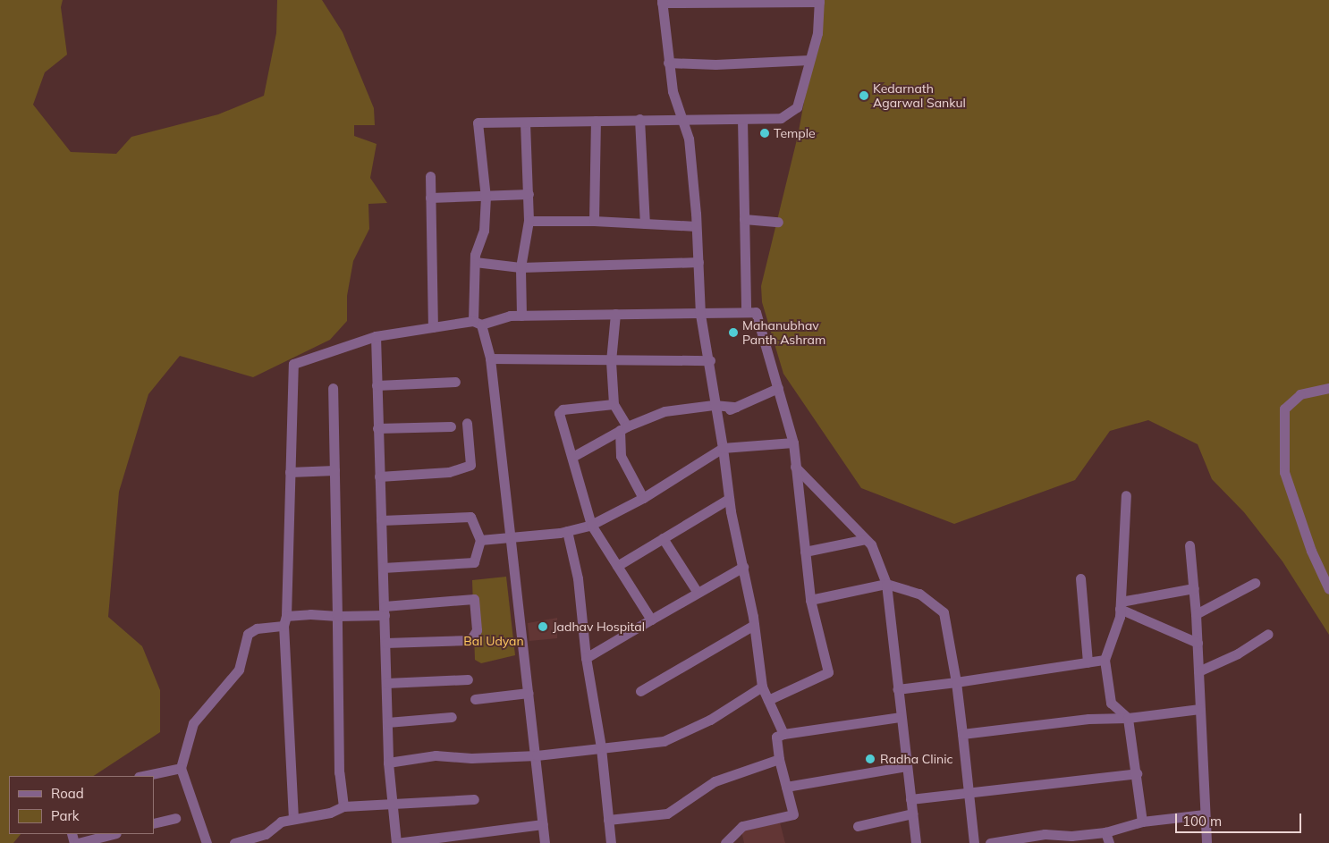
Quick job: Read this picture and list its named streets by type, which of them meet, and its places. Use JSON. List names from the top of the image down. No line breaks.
{"parks":["Bal Udyan"],"places":["Kedarnath Agarwal Sankul","Temple","Mahanubhav Panth Ashram","Jadhav Hospital","Radha Clinic"],"legend":["Road","Park"],"scale_bar":"100 m"}
